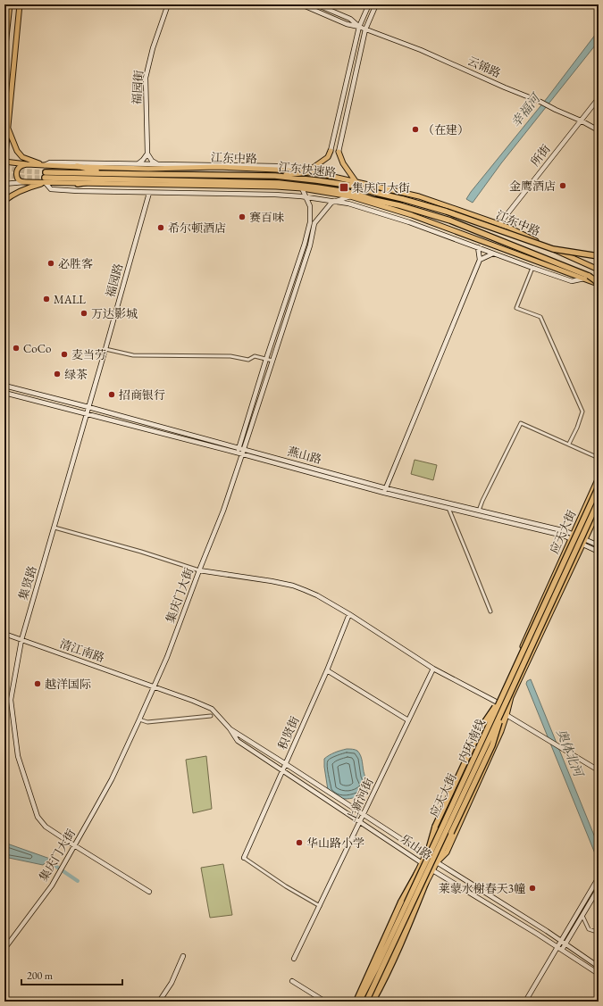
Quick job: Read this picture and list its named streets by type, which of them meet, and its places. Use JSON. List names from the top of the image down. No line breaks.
{"streets":{"highway":["江东快速路","内环南线"],"main road":["江东中路","应天大街"],"street":["云锦路","福园街","所街","福园路","燕山路","集贤路","集庆门大街","清江南路","积贤街","上新河街","乐山路"]},"crossings":[["云锦路","所街"],["所街","江东中路"],["福园路","燕山路"],["福园路","集贤路"],["燕山路","应天大街"],["燕山路","集贤路"],["燕山路","集庆门大街"],["应天大街","内环南线"],["应天大街","乐山路"],["集贤路","集庆门大街"],["集贤路","清江南路"],["集庆门大街","清江南路"],["集庆门大街","乐山路"],["清江南路","乐山路"],["积贤街","乐山路"],["上新河街","乐山路"]],"water":["幸福河","奥体北河"],"places":{"other":["（在建）","金鹰酒店","赛百味","希尔顿酒店","必胜客","MALL","万达影城","CoCo","麦当劳","绿茶","招商银行","越洋国际","华山路小学","莱蒙水榭春天3幢"],"transit":["集庆门大街"]},"scale_bar":"200 m"}
